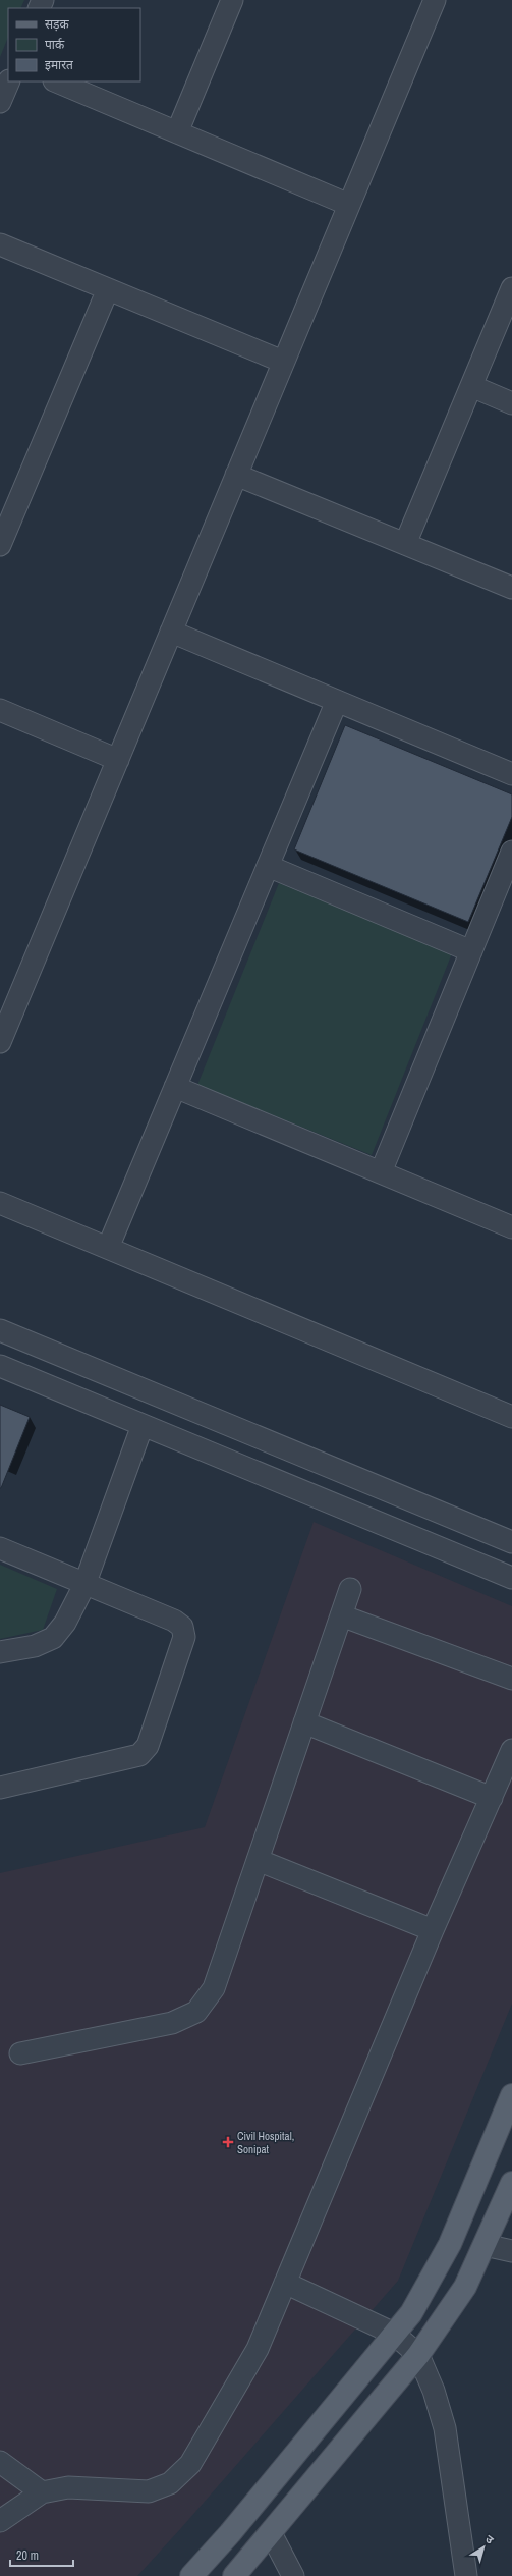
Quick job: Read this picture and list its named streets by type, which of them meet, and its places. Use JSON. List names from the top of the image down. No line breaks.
{"places":{"health":["Civil Hospital, Sonipat"]},"legend":["सड़क","पार्क","इमारत"],"scale_bar":"20 m","north":"top right"}
